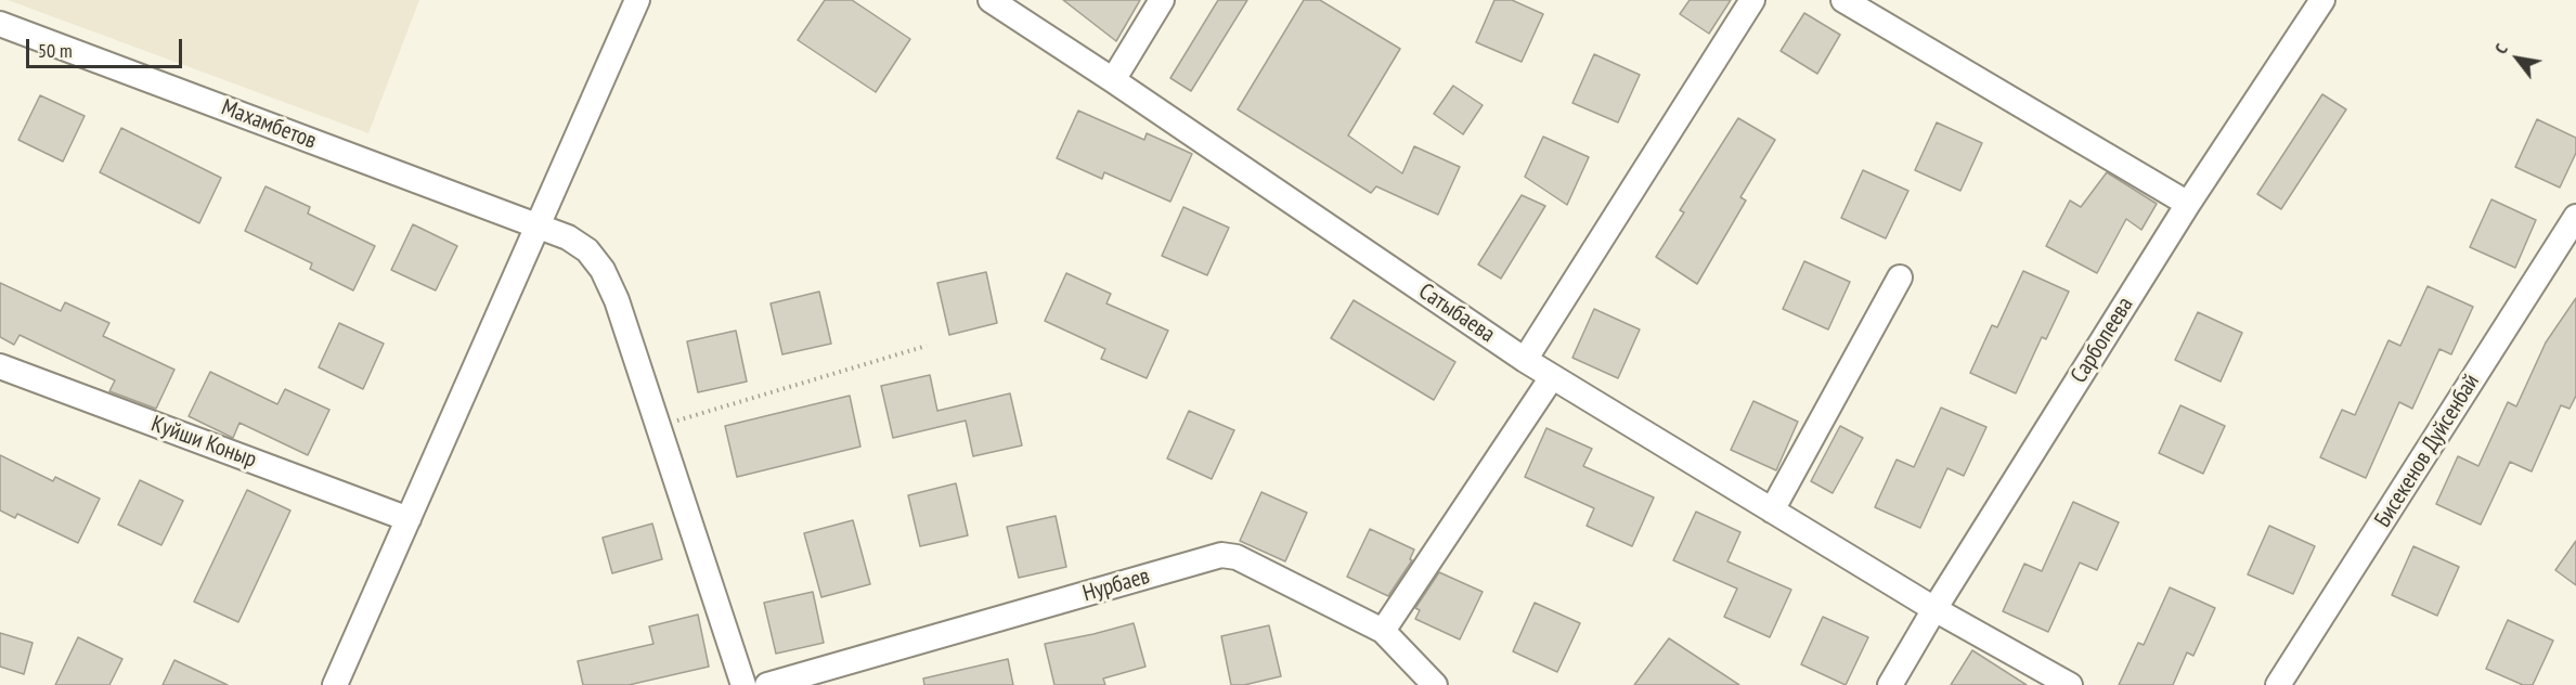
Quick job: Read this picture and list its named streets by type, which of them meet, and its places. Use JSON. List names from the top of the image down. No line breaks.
{"streets":{"street":["Махамбетов","Сатыбаева","Сарбопеева","Куйши Коныр","Бисекенов Дуйсенбай","Нурбаев"]},"crossings":[["Сатыбаева","Сарбопеева"]],"scale_bar":"50 m","north":"top left"}
